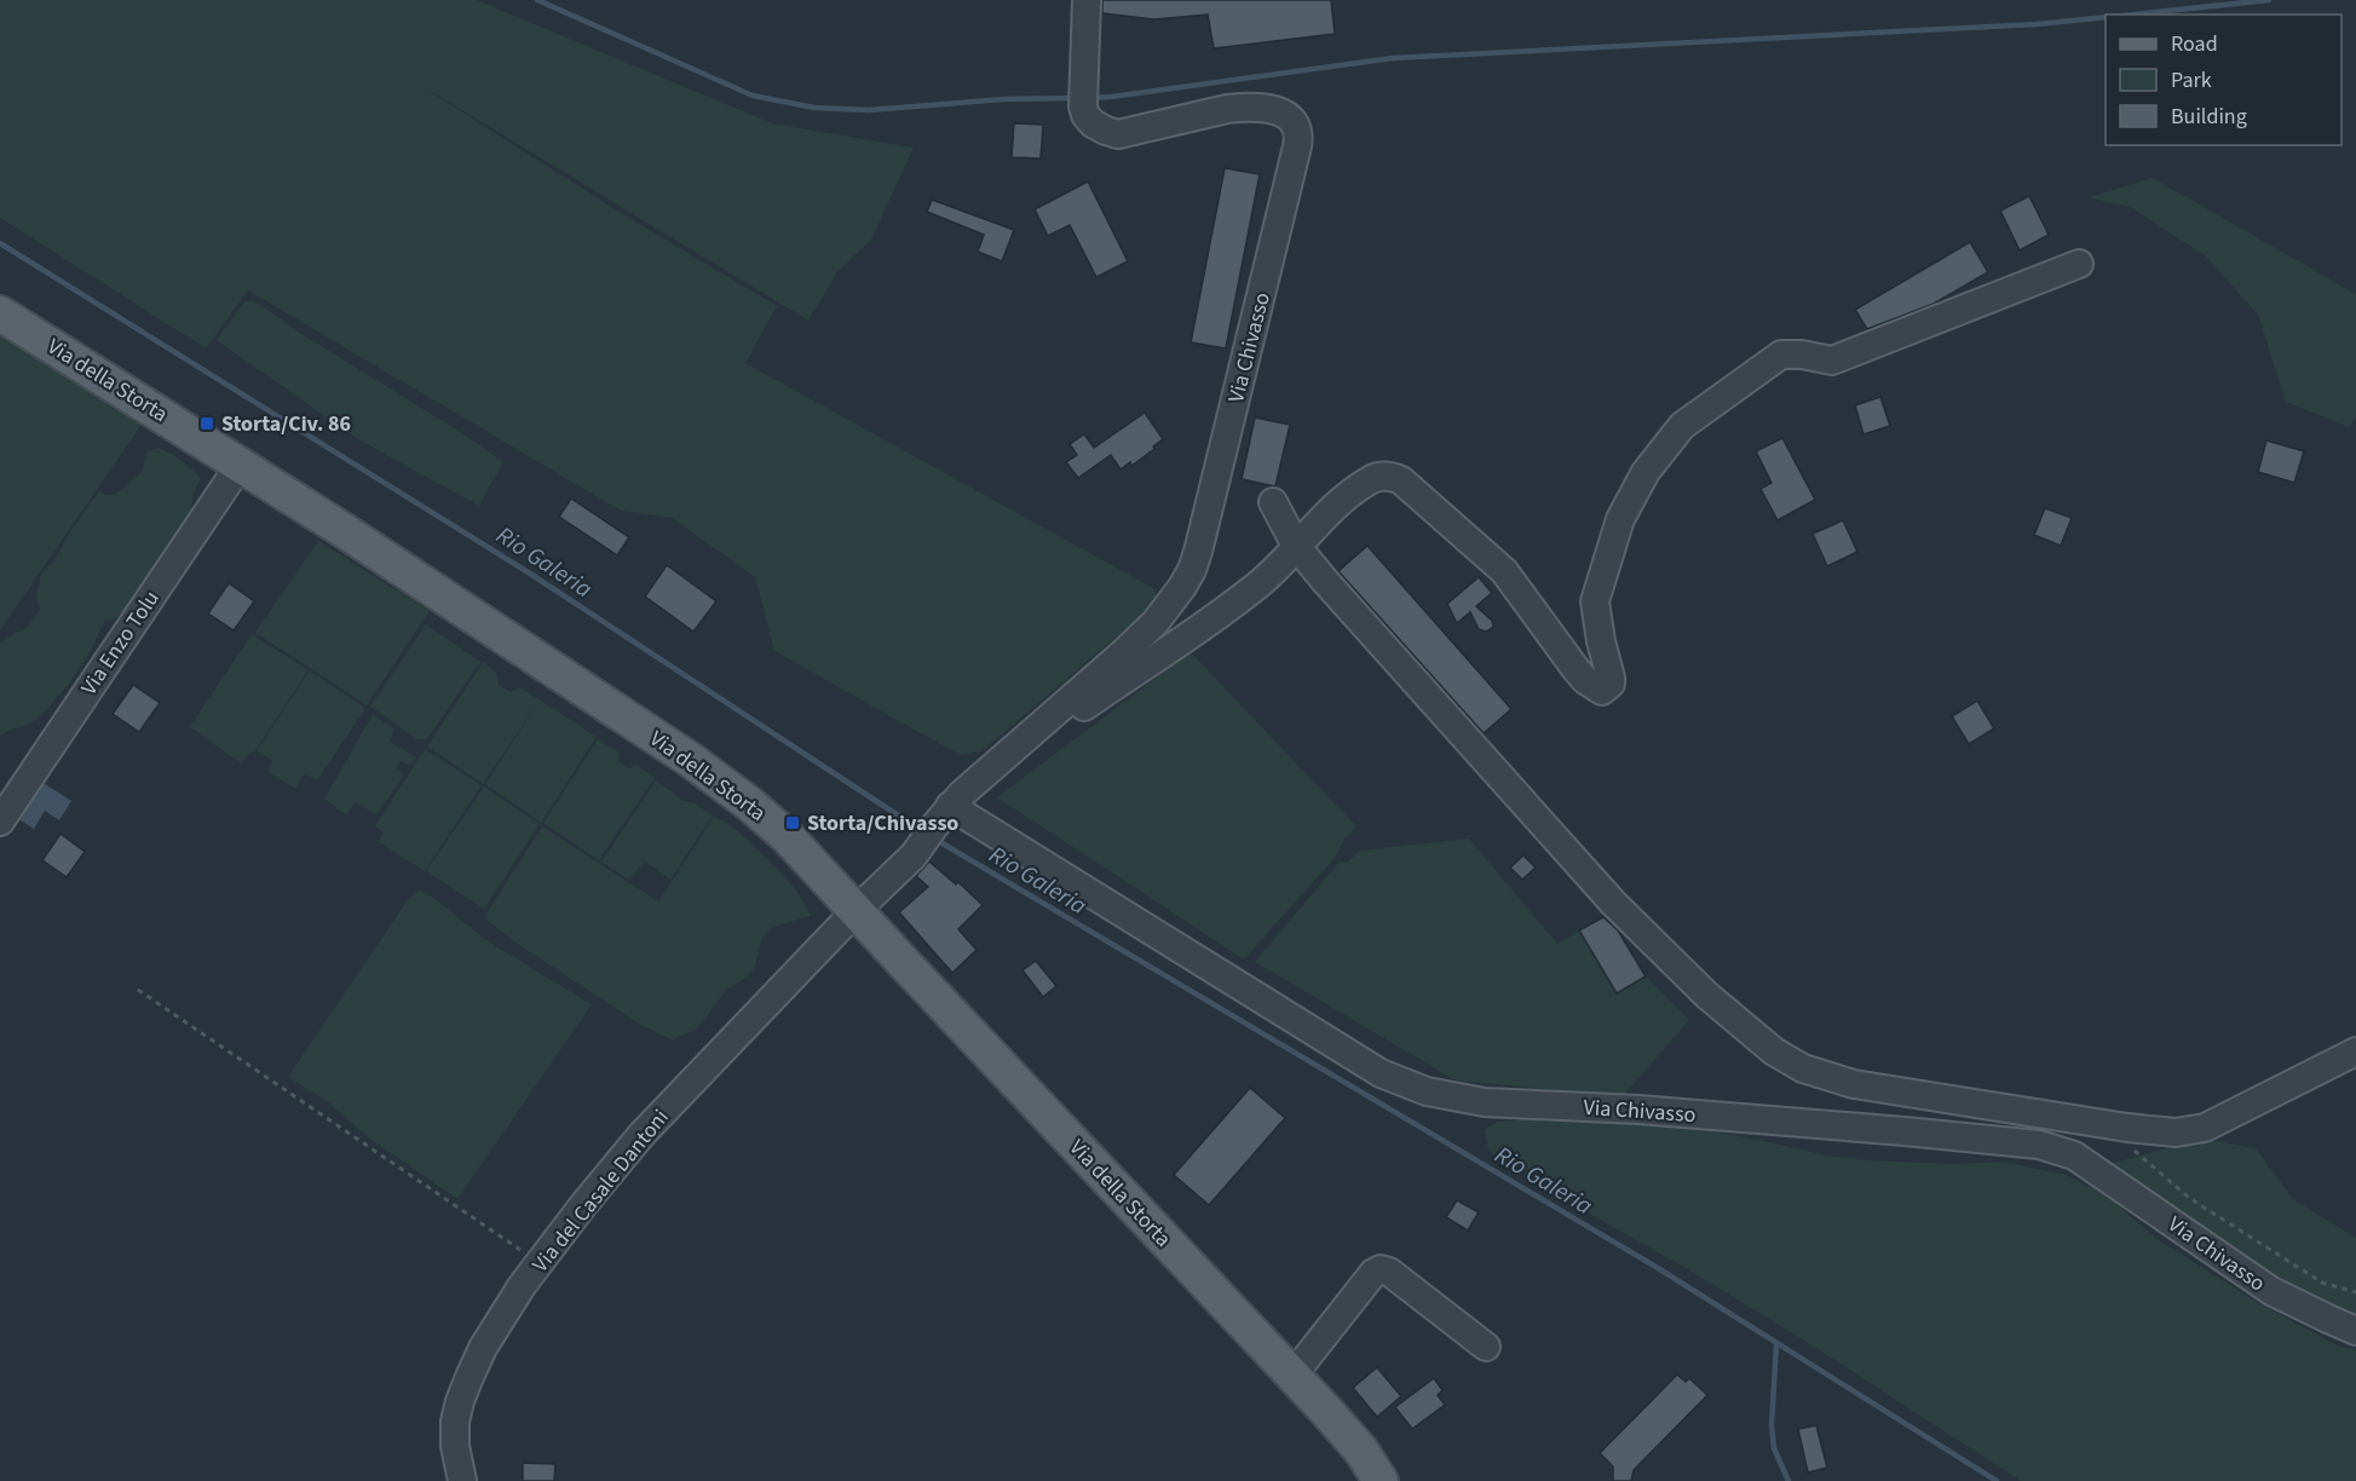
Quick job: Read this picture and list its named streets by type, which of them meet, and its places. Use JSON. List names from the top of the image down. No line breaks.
{"streets":{"main road":["Via della Storta"],"street":["Via Chivasso","Via Enzo Tolu","Via del Casale Dantoni"]},"crossings":[["Via Chivasso","Via della Storta"],["Via Chivasso","Via del Casale Dantoni"],["Via della Storta","Via Enzo Tolu"],["Via della Storta","Via del Casale Dantoni"]],"water":["Rio Galeria"],"places":{"transit":["Storta/Civ. 86","Storta/Chivasso"]},"legend":["Road","Park","Building"]}
